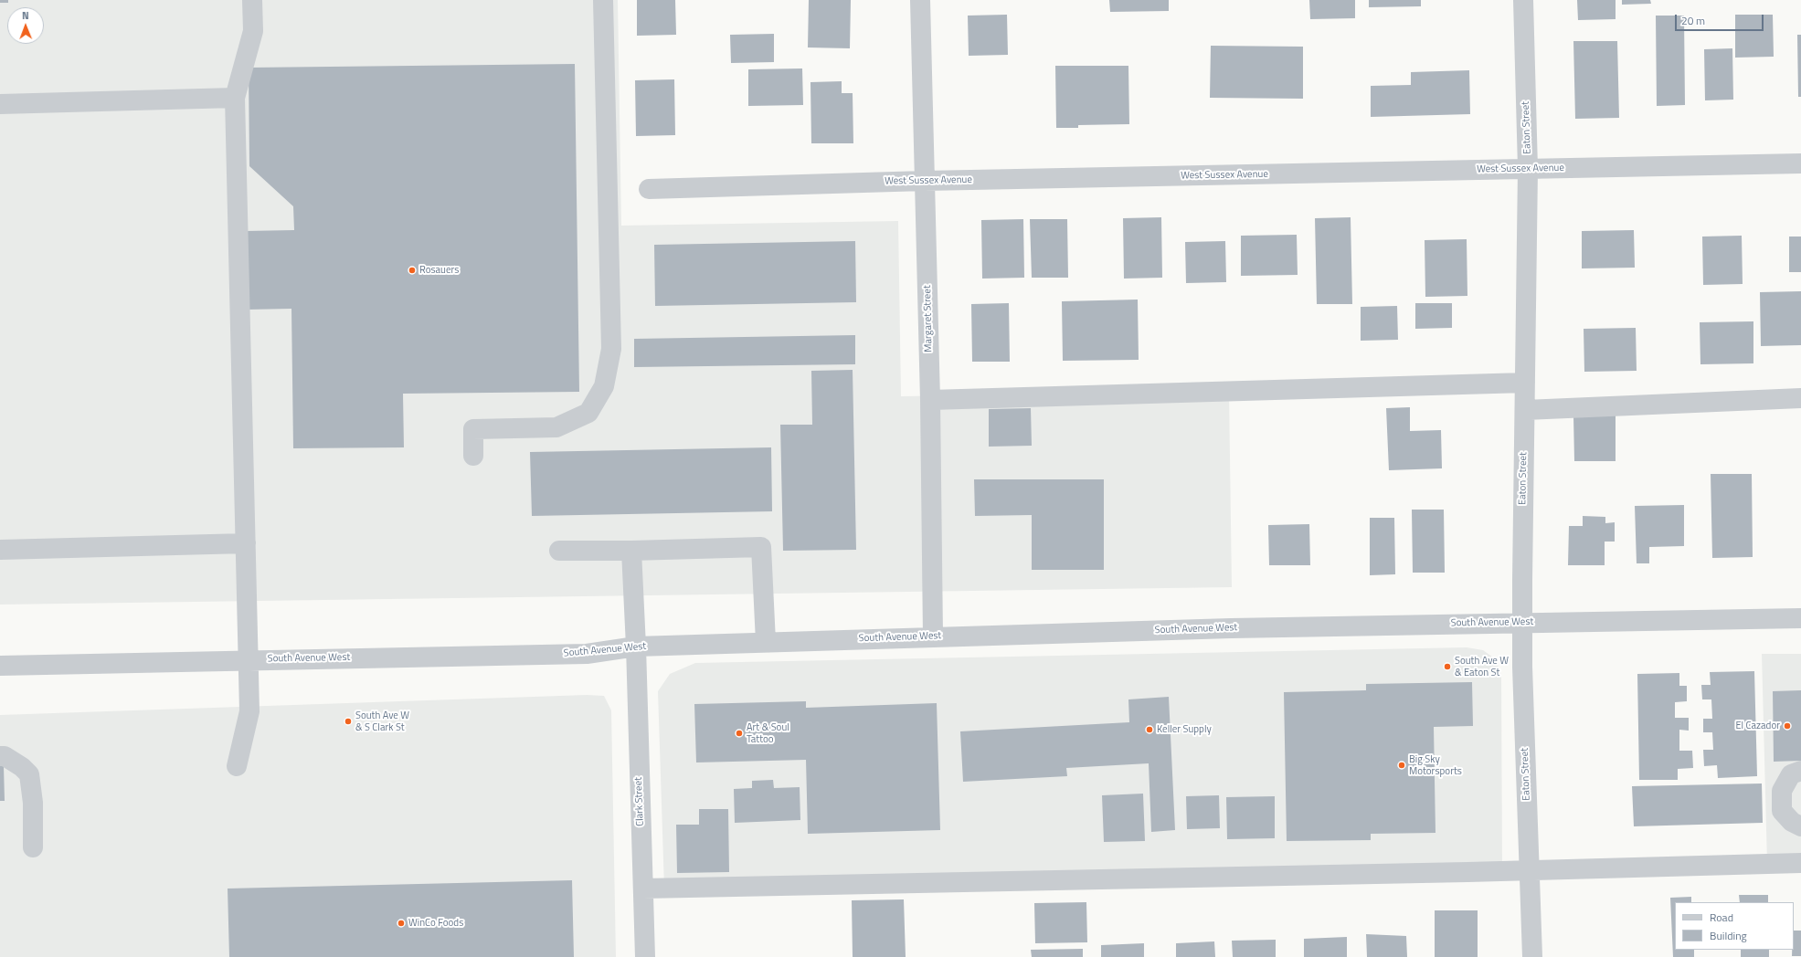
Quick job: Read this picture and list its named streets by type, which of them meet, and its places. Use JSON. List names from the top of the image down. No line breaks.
{"streets":{"street":["Eaton Street","West Sussex Avenue","Margaret Street","South Avenue West","Clark Street"]},"crossings":[["Eaton Street","West Sussex Avenue"],["Eaton Street","South Avenue West"],["West Sussex Avenue","Margaret Street"],["Margaret Street","South Avenue West"],["South Avenue West","Clark Street"]],"places":["Rosauers","South Ave W & Eaton St","South Ave W & S Clark St","El Cazador","Keller Supply","Art & Soul Tattoo","Big Sky Motorsports","WinCo Foods"],"legend":["Road","Building"],"scale_bar":"20 m","north":"top"}
